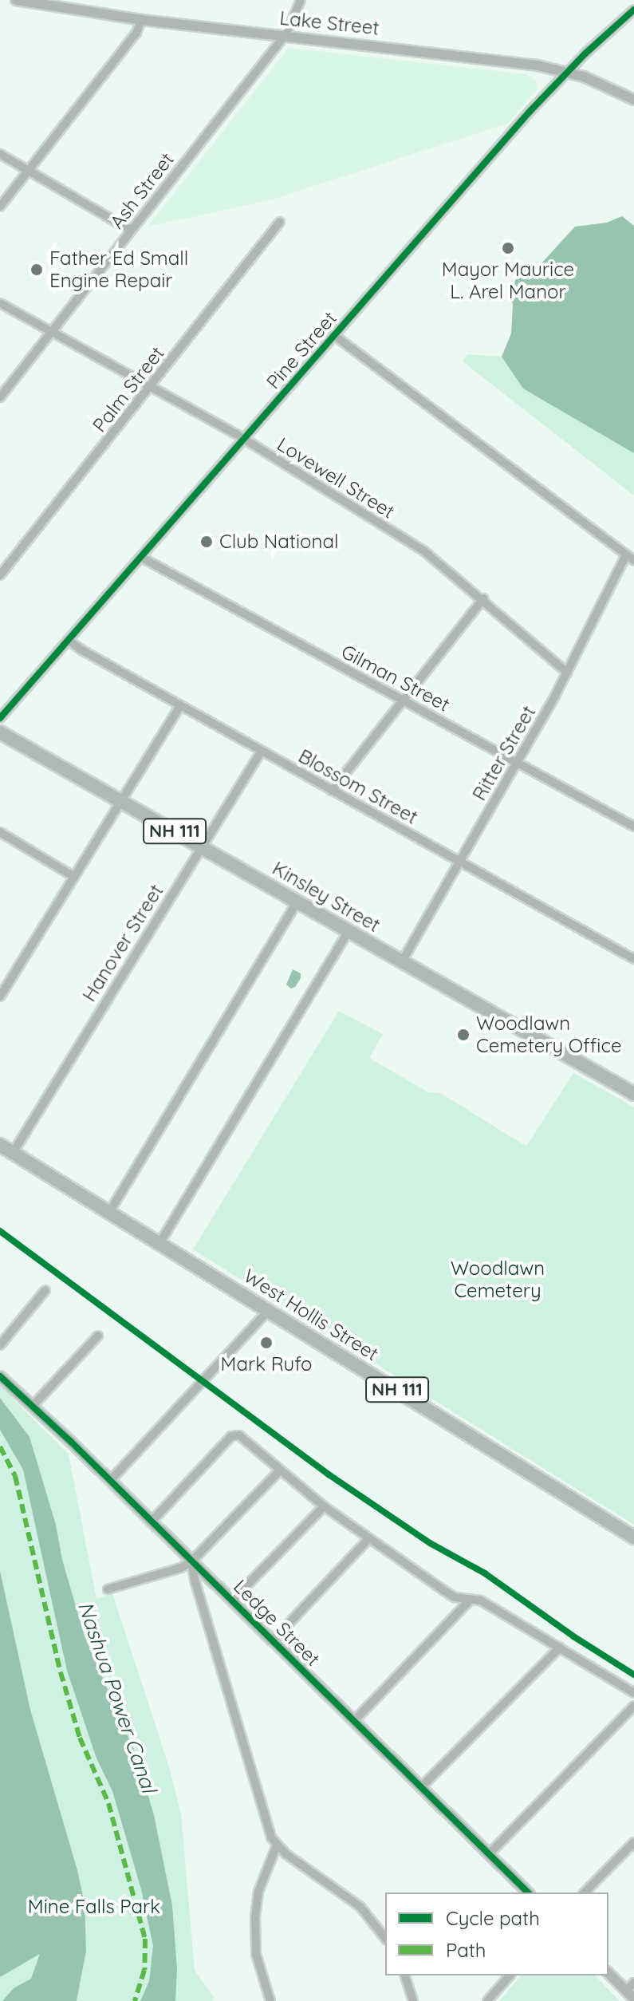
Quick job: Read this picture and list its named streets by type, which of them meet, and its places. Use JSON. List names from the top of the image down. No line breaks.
{"streets":{"main road":["NH 111","Kinsley Street","West Hollis Street"],"street":["Lake Street","Ash Street","Pine Street","Palm Street","Lovewell Street","Gilman Street","Ritter Street","Blossom Street","Hanover Street","Ledge Street"]},"crossings":[["Lake Street","Ash Street"],["Lake Street","Pine Street"],["Ash Street","Lovewell Street"],["Pine Street","Lovewell Street"],["Pine Street","Gilman Street"],["Pine Street","Blossom Street"],["Palm Street","Lovewell Street"],["Lovewell Street","Ritter Street"],["Gilman Street","Ritter Street"],["Ritter Street","Blossom Street"],["Ritter Street","Kinsley Street"],["Blossom Street","Hanover Street"],["Kinsley Street","Hanover Street"],["Hanover Street","West Hollis Street"]],"water":["Nashua Power Canal"],"parks":["Woodlawn Cemetery","Mine Falls Park"],"places":["Mayor Maurice L. Arel Manor","Father Ed Small Engine Repair","Club National","Woodlawn Cemetery Office","Mark Rufo"],"legend":["Cycle path","Path"]}
